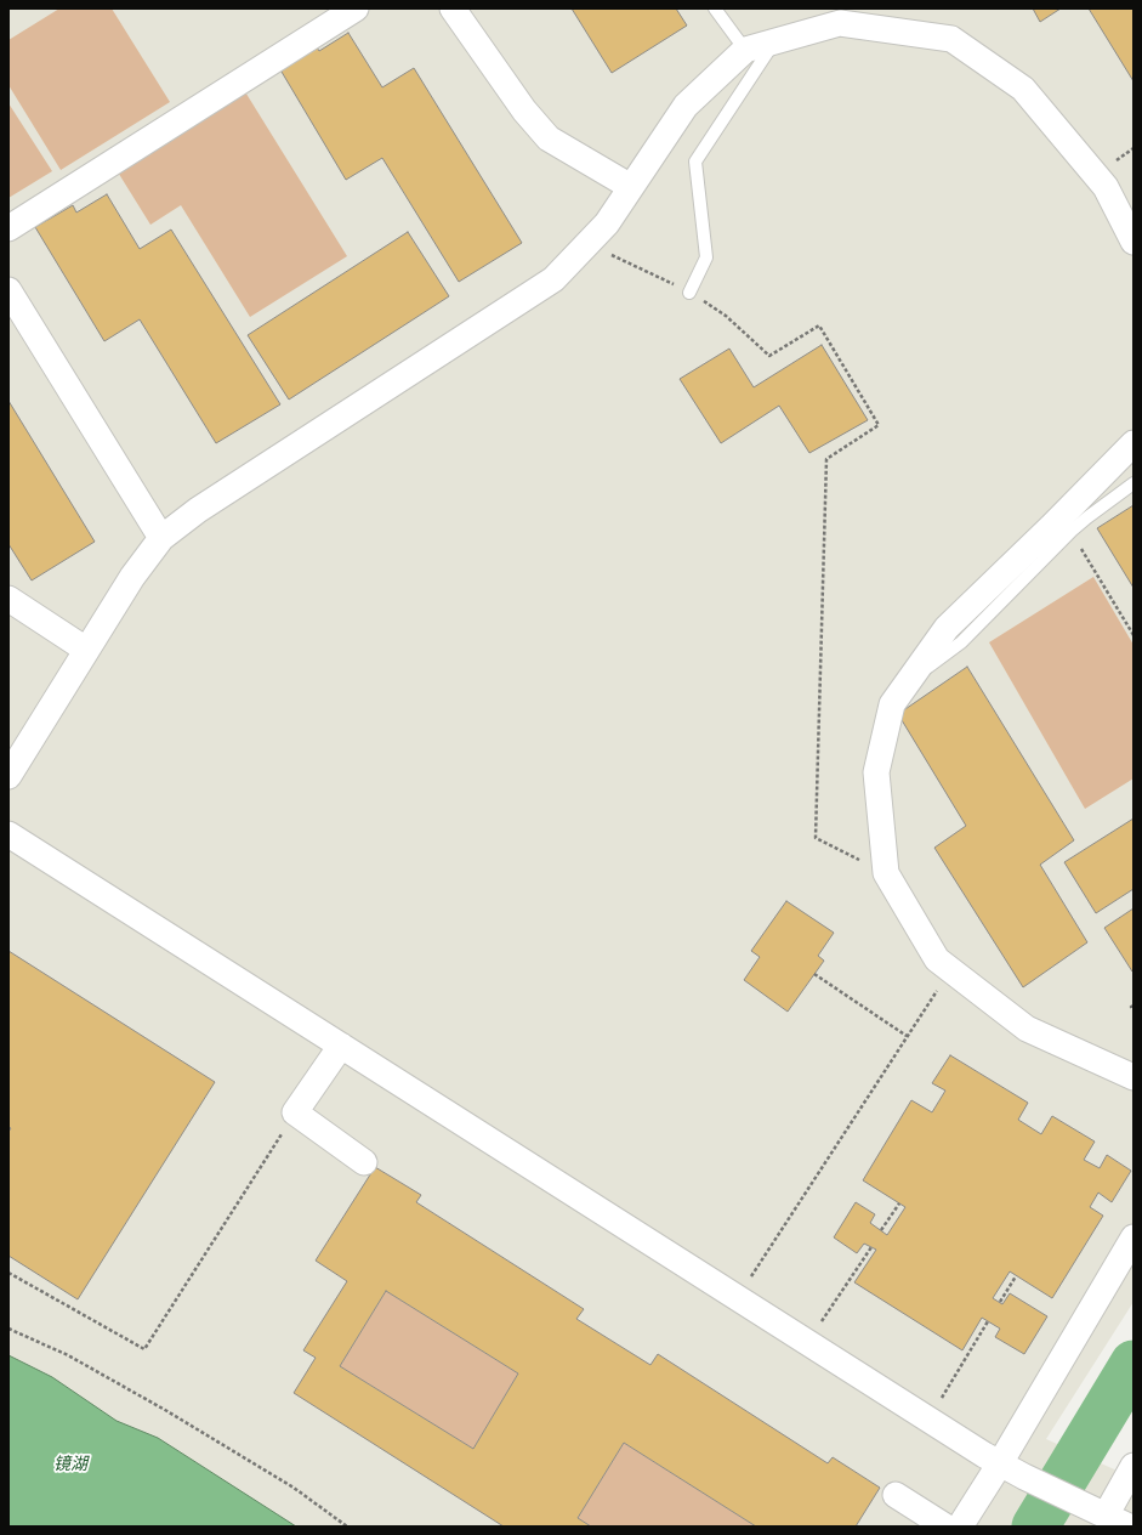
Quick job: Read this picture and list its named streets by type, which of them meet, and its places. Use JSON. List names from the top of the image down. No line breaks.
{"water":["镜湖"]}
